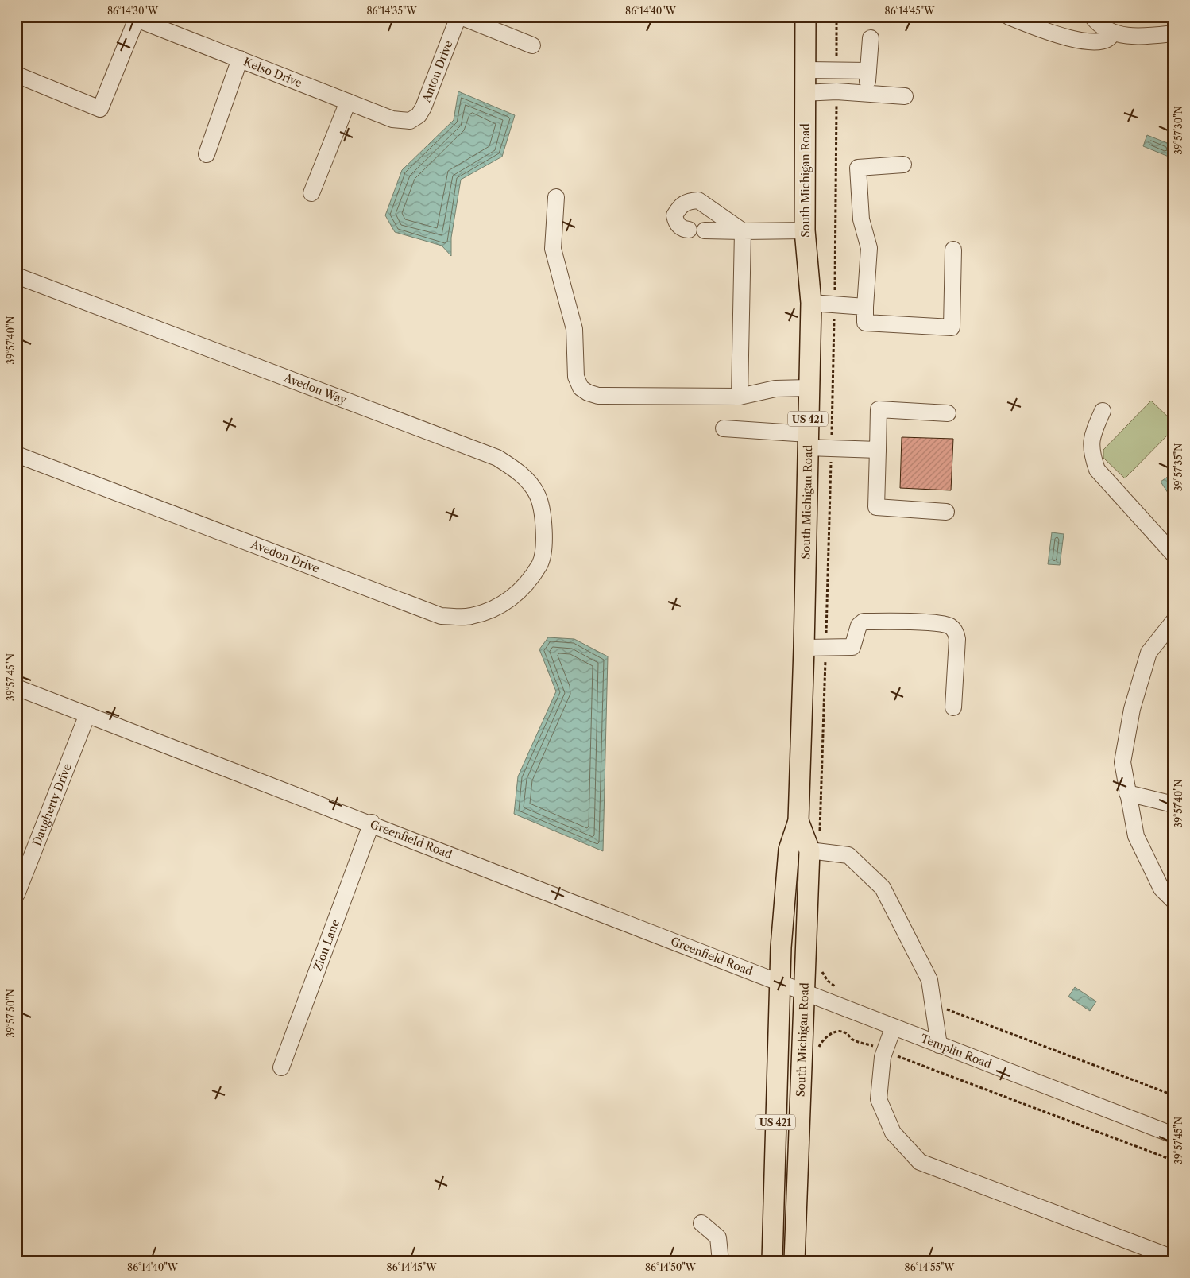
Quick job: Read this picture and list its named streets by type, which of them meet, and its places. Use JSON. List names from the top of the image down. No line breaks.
{"streets":{"main road":["South Michigan Road","US 421"],"street":["Kelso Drive","Anton Drive","Avedon Way","Avedon Drive","Daugherty Drive","Greenfield Road","Zion Lane","Templin Road"]},"crossings":[["Kelso Drive","Anton Drive"],["South Michigan Road","Greenfield Road"],["South Michigan Road","Templin Road"],["Avedon Way","Avedon Drive"],["Daugherty Drive","Greenfield Road"],["Greenfield Road","Zion Lane"],["Greenfield Road","Templin Road"]],"coordinates":["86°14'30\"W","86°14'35\"W","86°14'40\"W","86°14'45\"W","39°57'30\"N","39°57'40\"N","39°57'35\"N","39°57'45\"N","39°57'50\"N","86°14'50\"W","86°14'55\"W"]}
